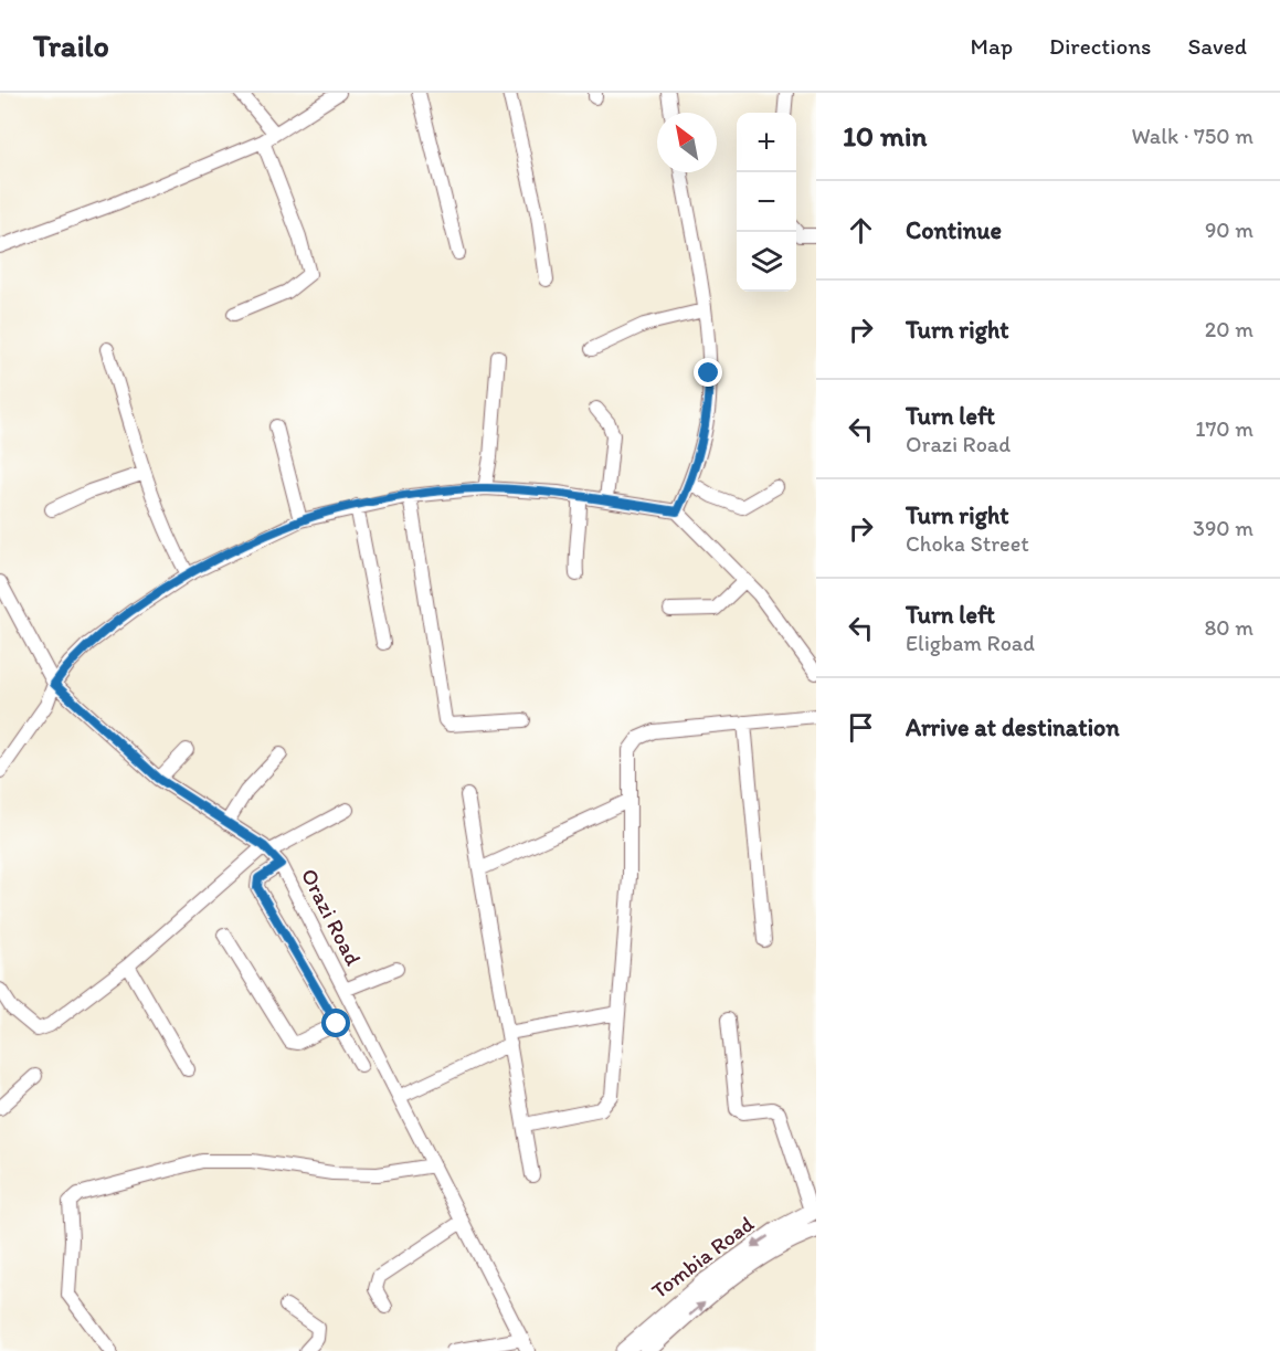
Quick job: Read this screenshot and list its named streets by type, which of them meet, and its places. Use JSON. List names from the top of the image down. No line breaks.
{"streets":{"main road":["Tombia Road"],"street":["Orazi Road"]},"north":"top left","page":{"header":"Trailo","nav":["Map","Directions","Saved"],"heading":["10 min","Walk · 750 m"],"map_buttons":["+","−"],"list":[["Continue","90 m"],["Turn right","20 m"],["Turn left","Orazi Road","170 m"],["Turn right","Choka Street","390 m"],["Turn left","Eligbam Road","80 m"],"Arrive at destination"]}}
